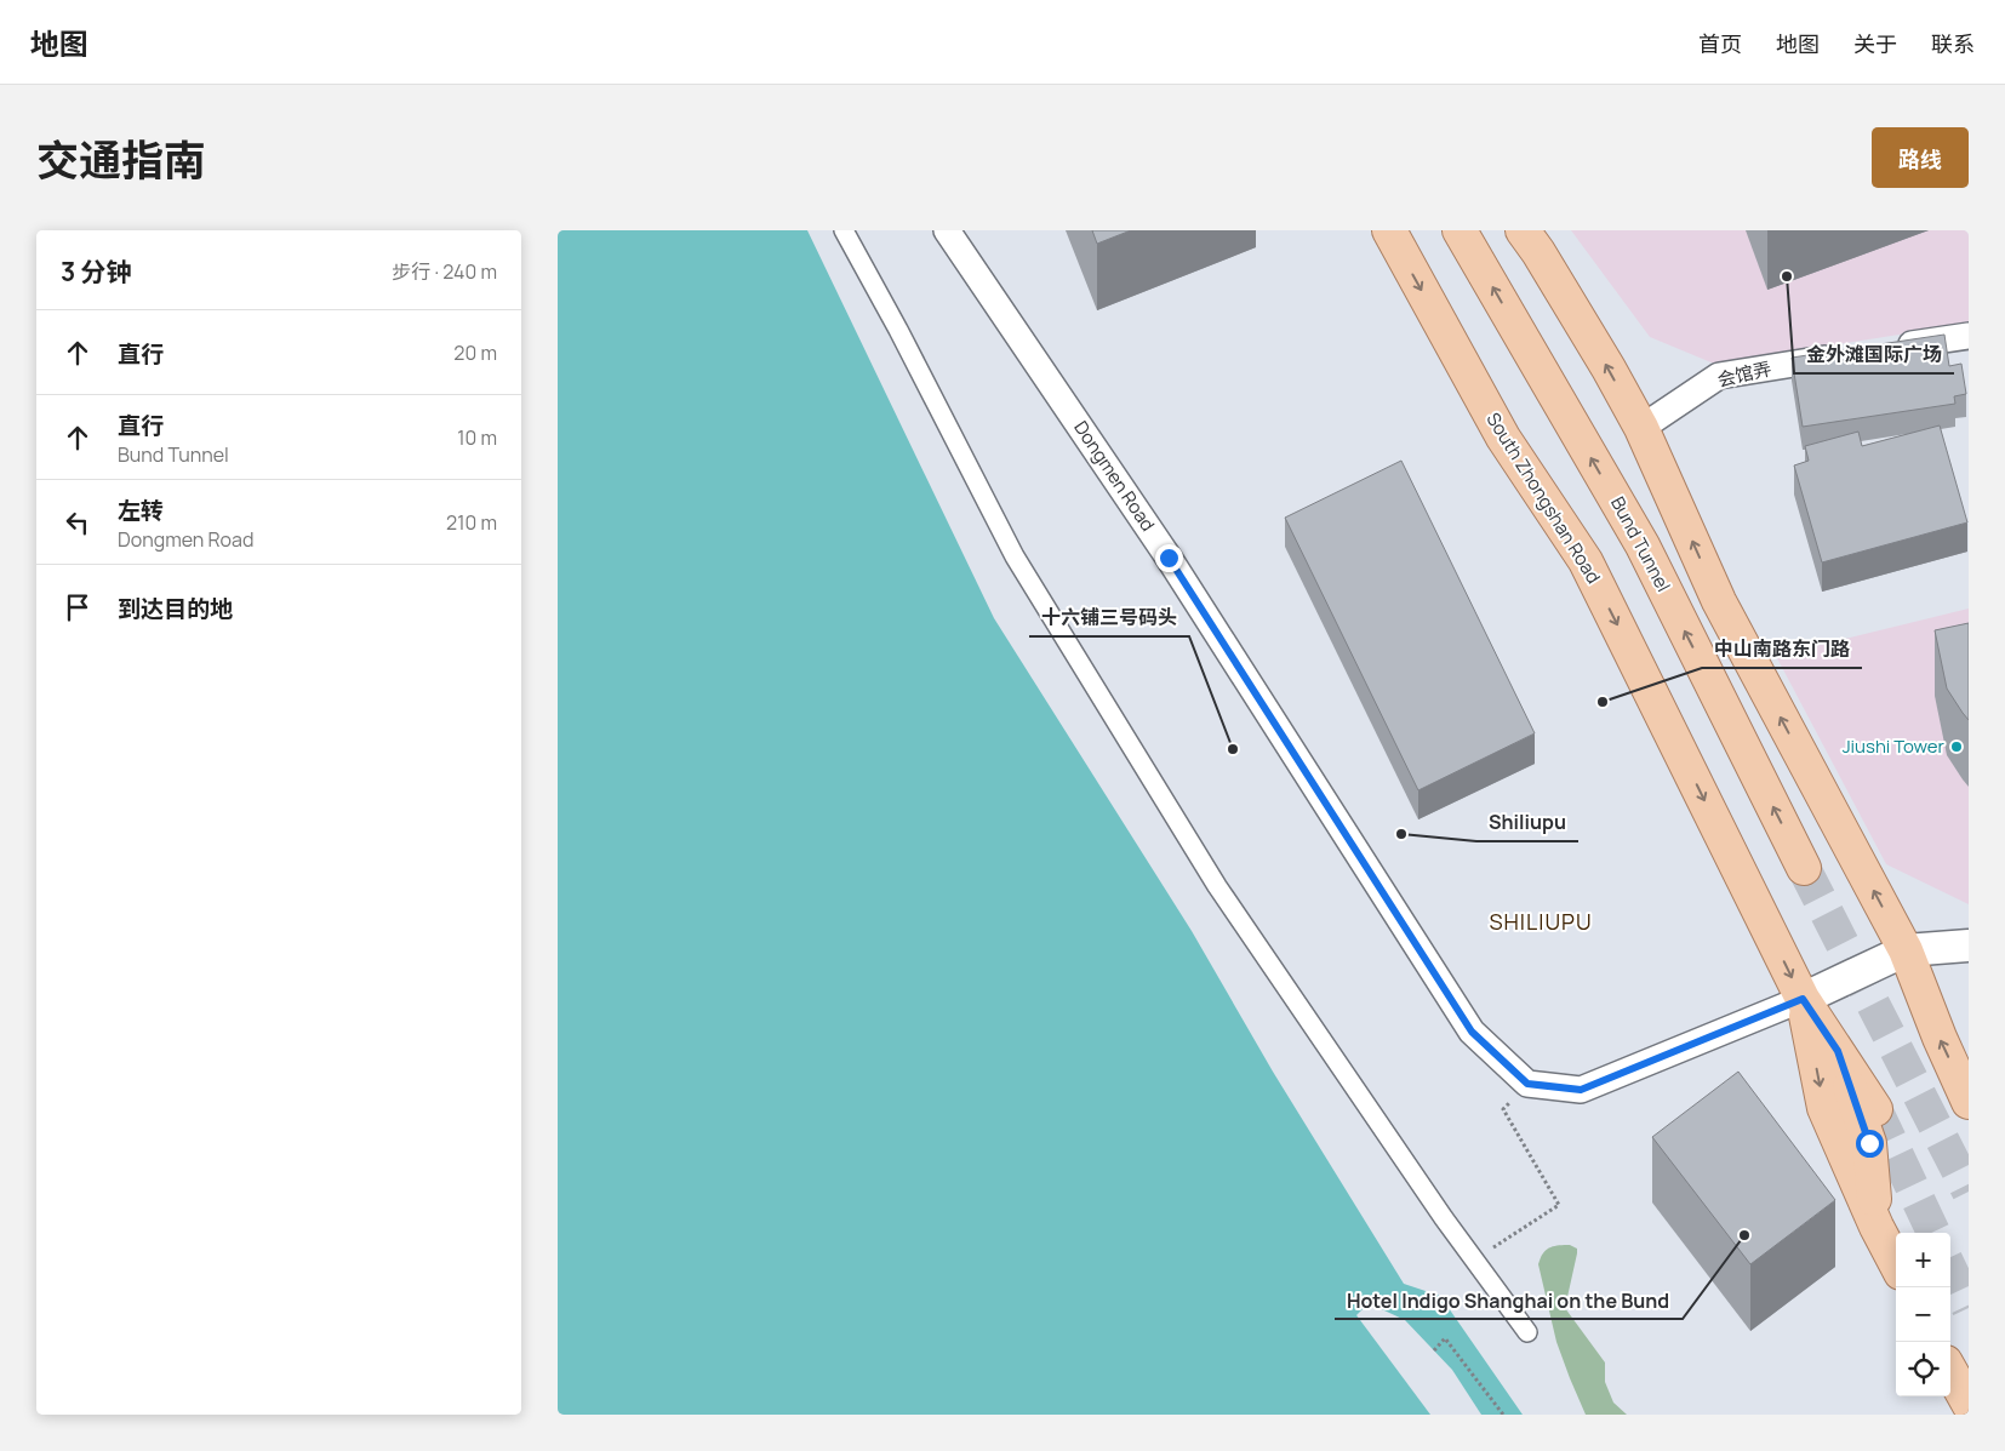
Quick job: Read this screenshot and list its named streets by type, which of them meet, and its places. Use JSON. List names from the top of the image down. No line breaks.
{"streets":{"main road":["South Zhongshan Road","Bund Tunnel"],"street":["会馆弄","Dongmen Road"]},"districts":["SHILIUPU"],"places":["金外滩国际广场","中山南路东门路","Jiushi Tower","十六铺三号码头","Shiliupu","Hotel Indigo Shanghai on the Bund"],"page":{"header":"地图","nav":["首页","地图","关于","联系"],"title":"交通指南","buttons":"路线","heading":["3 分钟","步行 · 240 m"],"list":[["直行","20 m"],["直行","Bund Tunnel","10 m"],["左转","Dongmen Road","210 m"],"到达目的地"],"map_buttons":["+","−"]}}
